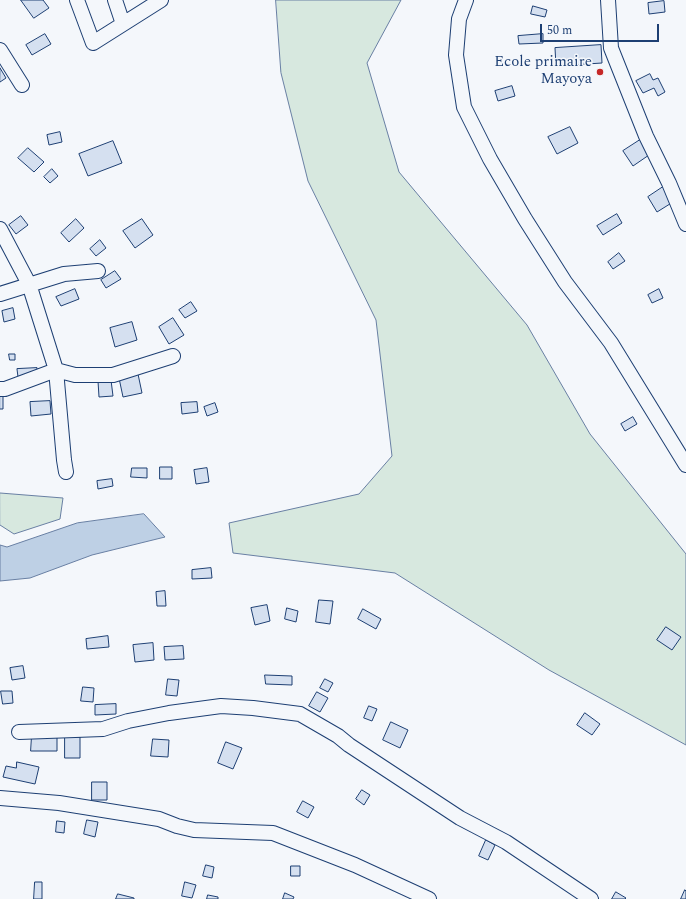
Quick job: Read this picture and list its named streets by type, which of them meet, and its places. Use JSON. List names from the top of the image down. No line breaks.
{"places":["Ecole primaire Mayoya"],"scale_bar":"50 m"}
